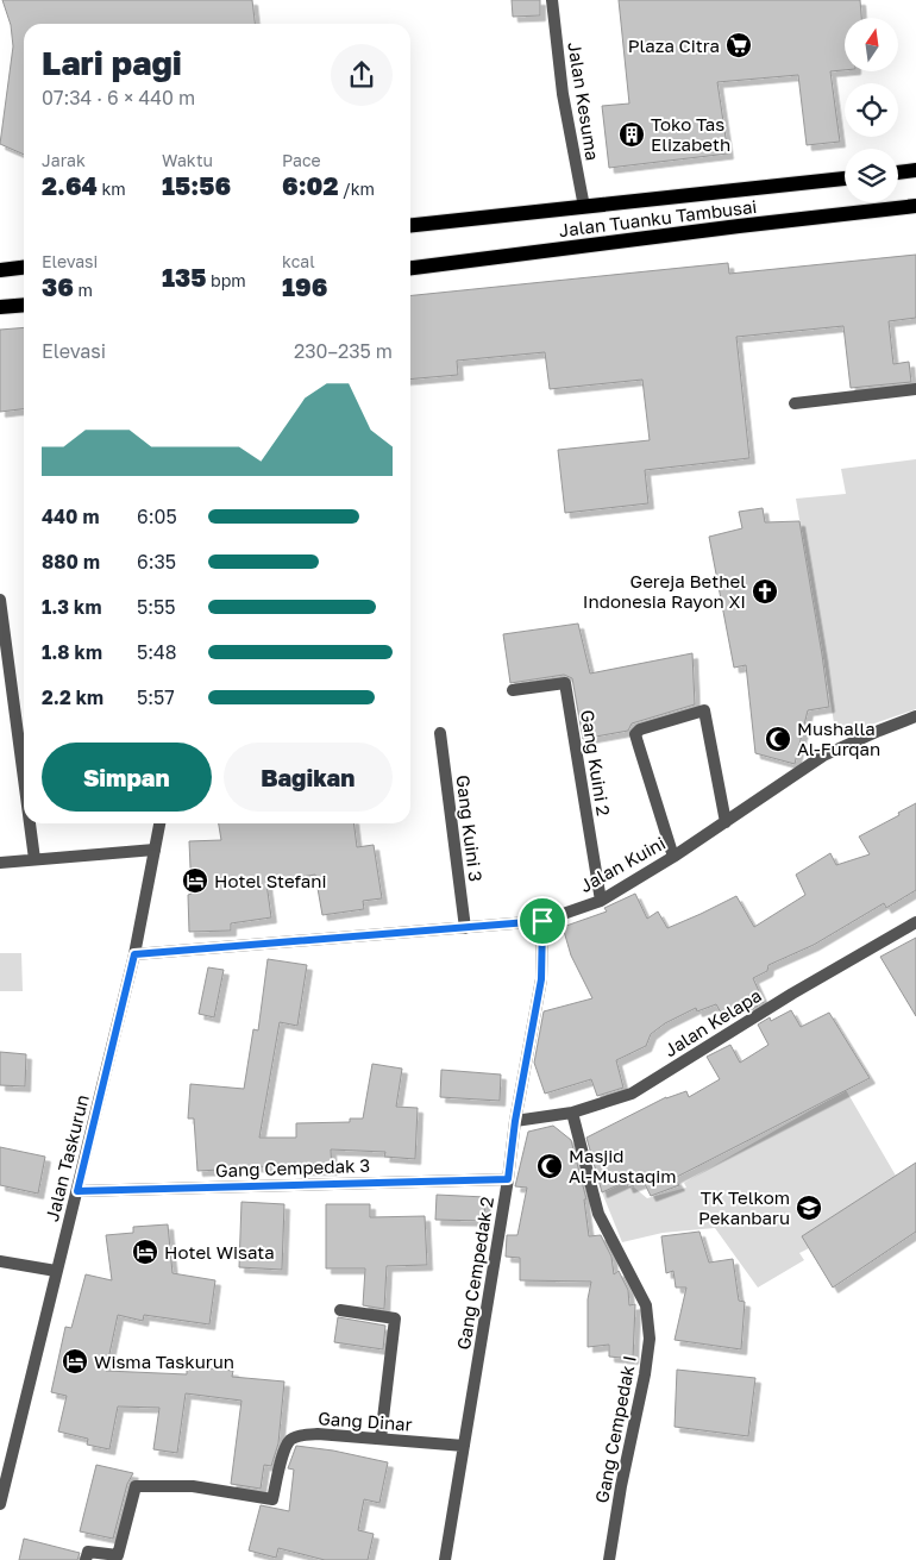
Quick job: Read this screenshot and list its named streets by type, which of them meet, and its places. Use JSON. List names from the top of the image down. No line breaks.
{"streets":{"main road":["Jalan Tuanku Tambusai"],"street":["Jalan Kesuma","Gang Kuini 2","Gang Kuini 3","Jalan Kuini","Jalan Kelapa","Jalan Taskurun","Gang Cempedak 3","Gang Cempedak 2","Gang Dinar","Gang Cempedak I"]},"crossings":[["Jalan Kesuma","Jalan Tuanku Tambusai"],["Gang Kuini 2","Jalan Kuini"],["Gang Kuini 3","Jalan Kuini"],["Jalan Kuini","Jalan Taskurun"],["Jalan Kuini","Gang Cempedak 2"],["Jalan Kelapa","Gang Cempedak 2"],["Jalan Kelapa","Gang Cempedak I"],["Jalan Taskurun","Gang Cempedak 3"],["Gang Cempedak 3","Gang Cempedak 2"],["Gang Cempedak 2","Gang Dinar"]],"places":{"supermarket":["Plaza Citra"],"building":["Toko Tas Elizabeth"],"church":["Gereja Bethel Indonesia Rayon XI"],"mosque":["Mushalla Al-Furqan","Masjid Al-Mustaqim"],"hotel":["Hotel Stefani","Hotel Wisata","Wisma Taskurun"],"school or university":["TK Telkom Pekanbaru"]},"north":"top","page":{"heading":["Lari pagi","07:34 · 6 × 440 m"],"stats":[["Jarak","2.64 km"],["Waktu","15:56"],["Pace","6:02 /km"],["Elevasi","36 m"],["135 bpm"],["kcal","196"]],"chart":["Elevasi","230–235 m"],"list":[{"name":"440 m","note":"6:05"},{"name":"880 m","note":"6:35"},{"name":"1.3 km","note":"5:55"},{"name":"1.8 km","note":"5:48"},{"name":"2.2 km","note":"5:57"}],"buttons":["Simpan","Bagikan"]}}
